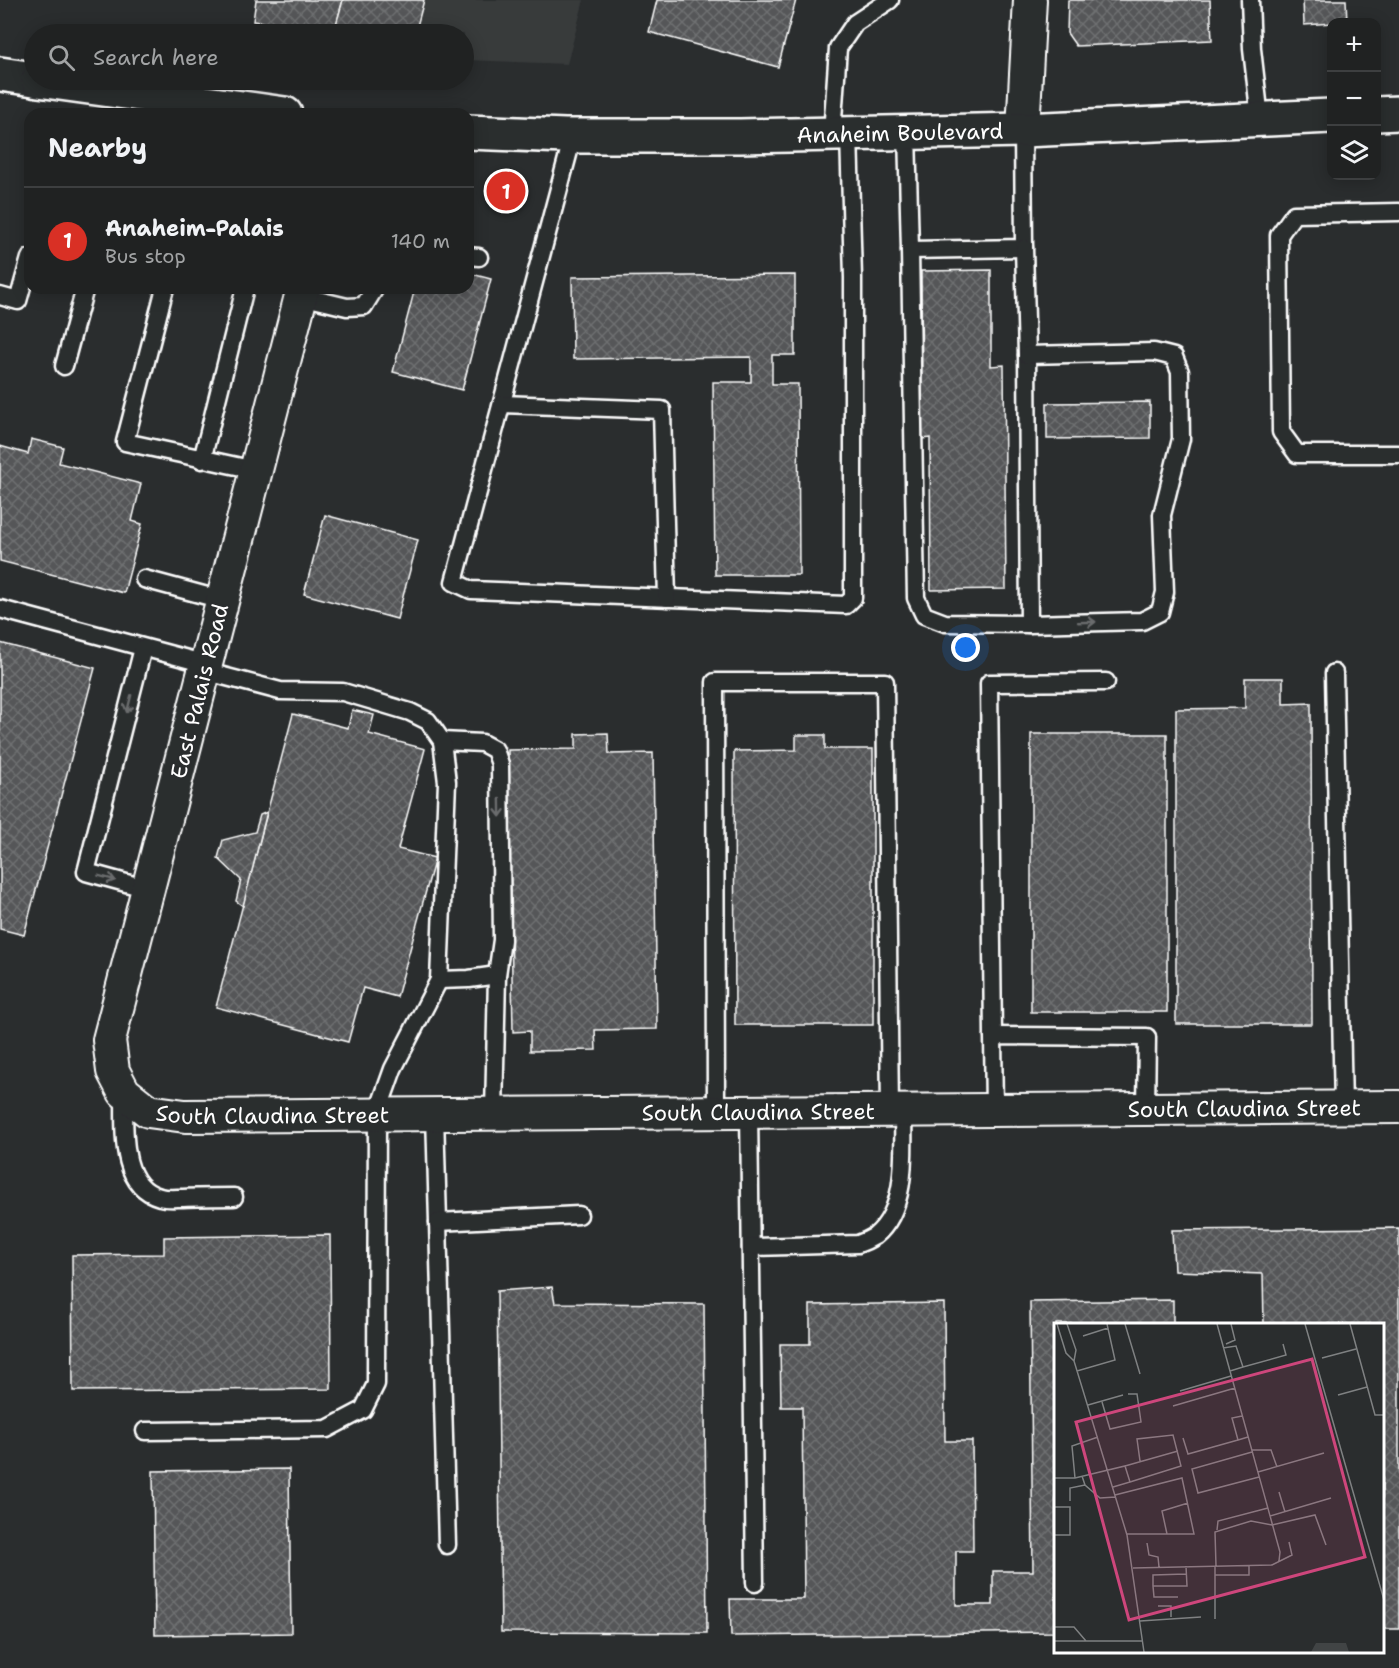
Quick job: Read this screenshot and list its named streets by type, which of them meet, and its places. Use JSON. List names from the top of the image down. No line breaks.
{"streets":{"main road":["Anaheim Boulevard"],"street":["East Palais Road","South Claudina Street"]},"crossings":[["East Palais Road","South Claudina Street"]],"page":{"map_buttons":["+","−"],"search":"Search here","heading":"Nearby","pins":"1","list":[{"mark":"1","name":"Anaheim-Palais","note":"Bus stop","value":"140 m"}]}}
